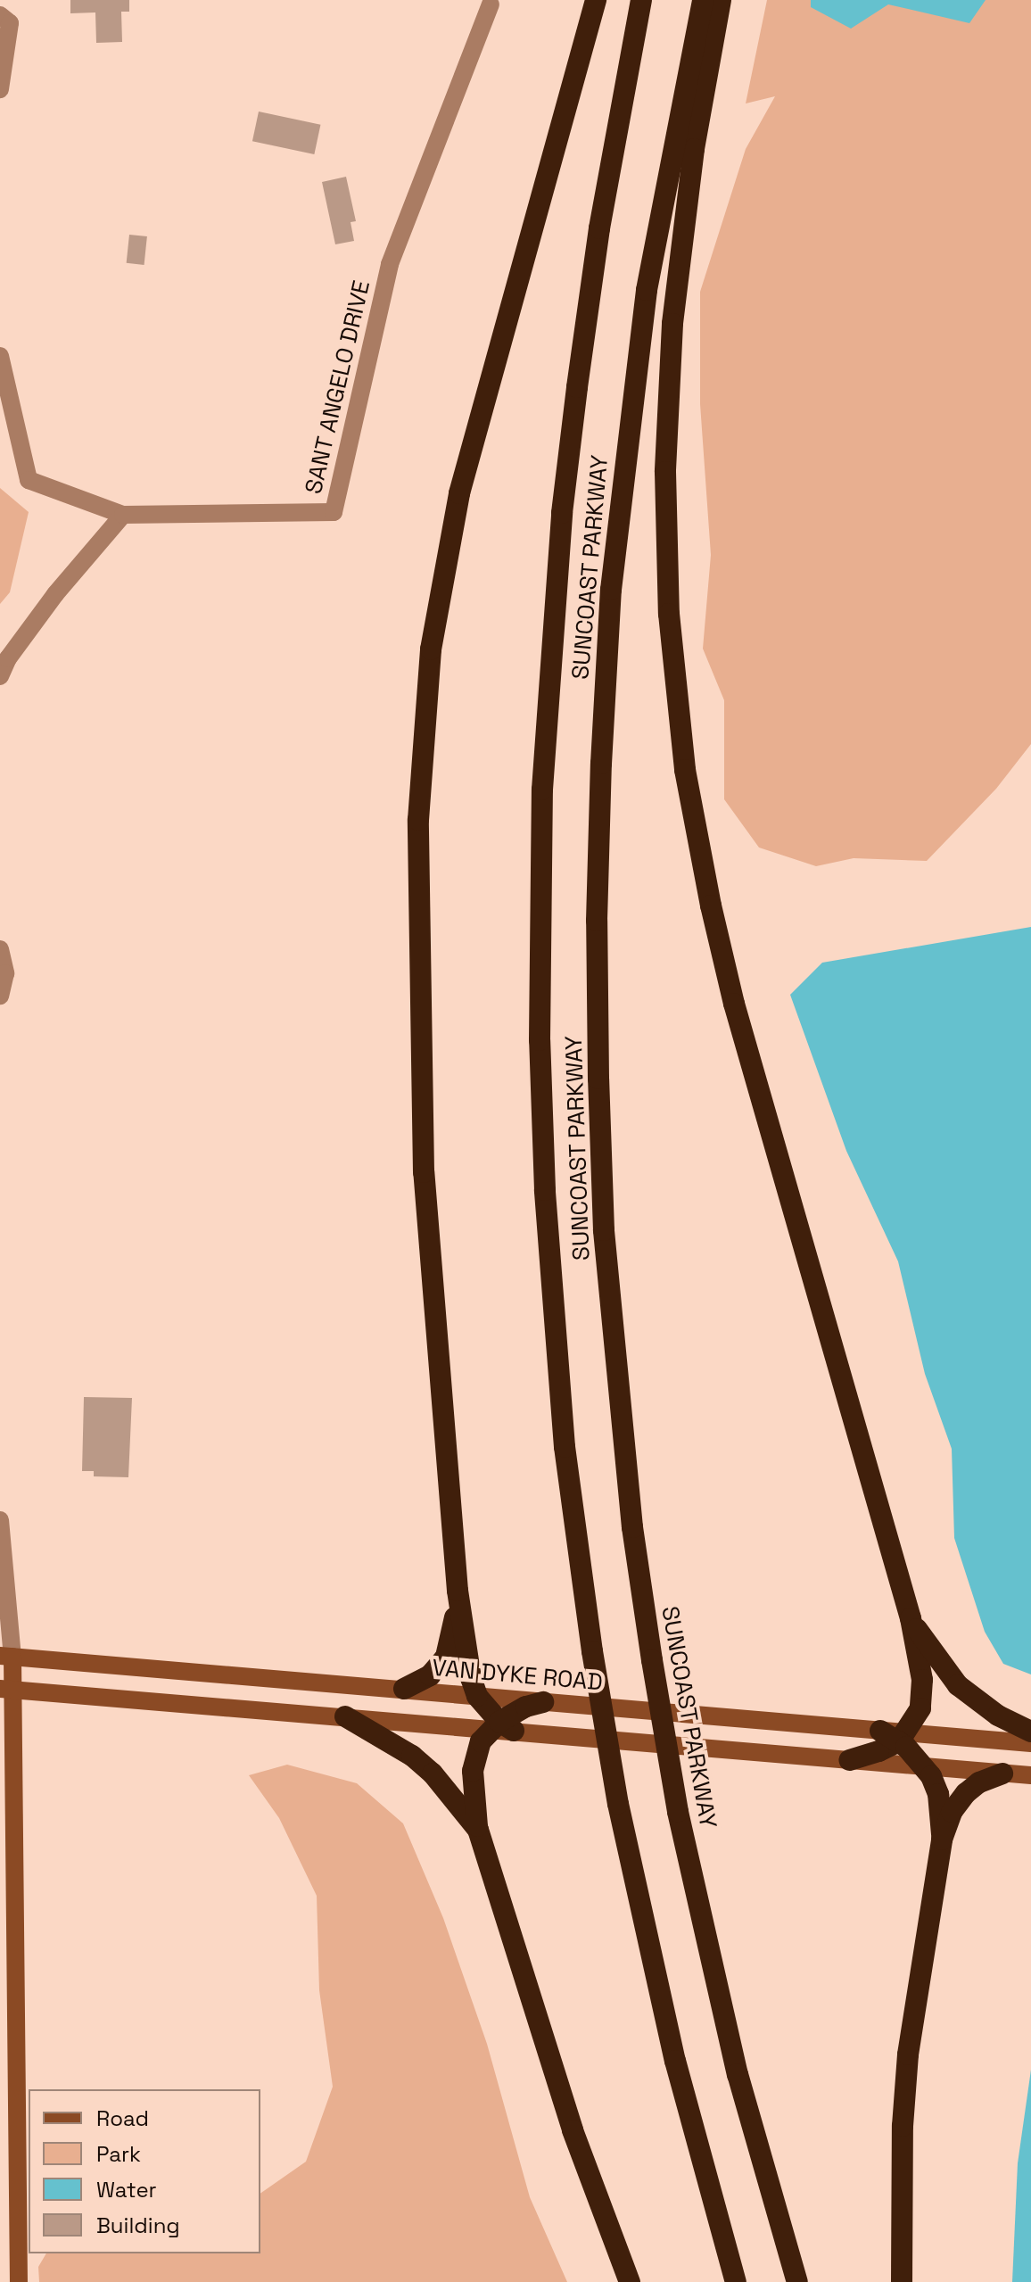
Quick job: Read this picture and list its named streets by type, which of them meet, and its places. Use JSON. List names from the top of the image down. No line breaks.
{"streets":{"highway":["SUNCOAST PARKWAY"],"main road":["VAN DYKE ROAD"],"street":["SANT ANGELO DRIVE"]},"legend":["Road","Park","Water","Building"]}
